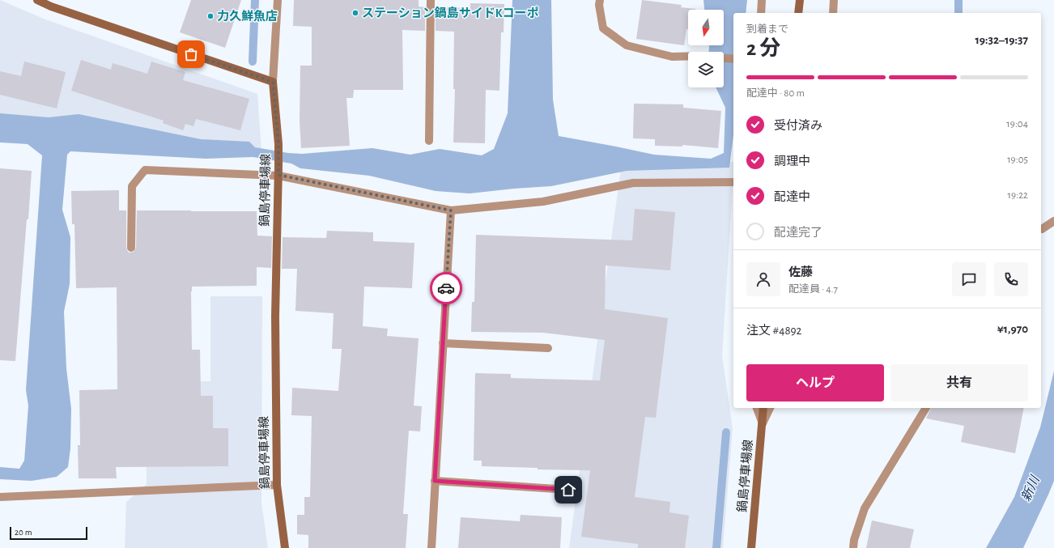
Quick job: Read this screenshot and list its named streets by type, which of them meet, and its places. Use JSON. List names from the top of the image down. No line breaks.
{"streets":{"main road":["鍋島停車場線"]},"water":["新川"],"places":["ステーション鍋島サイドKコーポ","力久鮮魚店"],"scale_bar":"20 m","north":"bottom","page":{"heading":["2 分","到着まで","19:32–19:37"],"panel":["佐藤","配達員 · 4.7","注文 #4892","¥1,970"],"bar":"配達中 · 80 m","list":[["受付済み","19:04"],["調理中","19:05"],["配達中","19:22"],"配達完了"],"buttons":["ヘルプ","共有"],"scale":"20 m"}}
